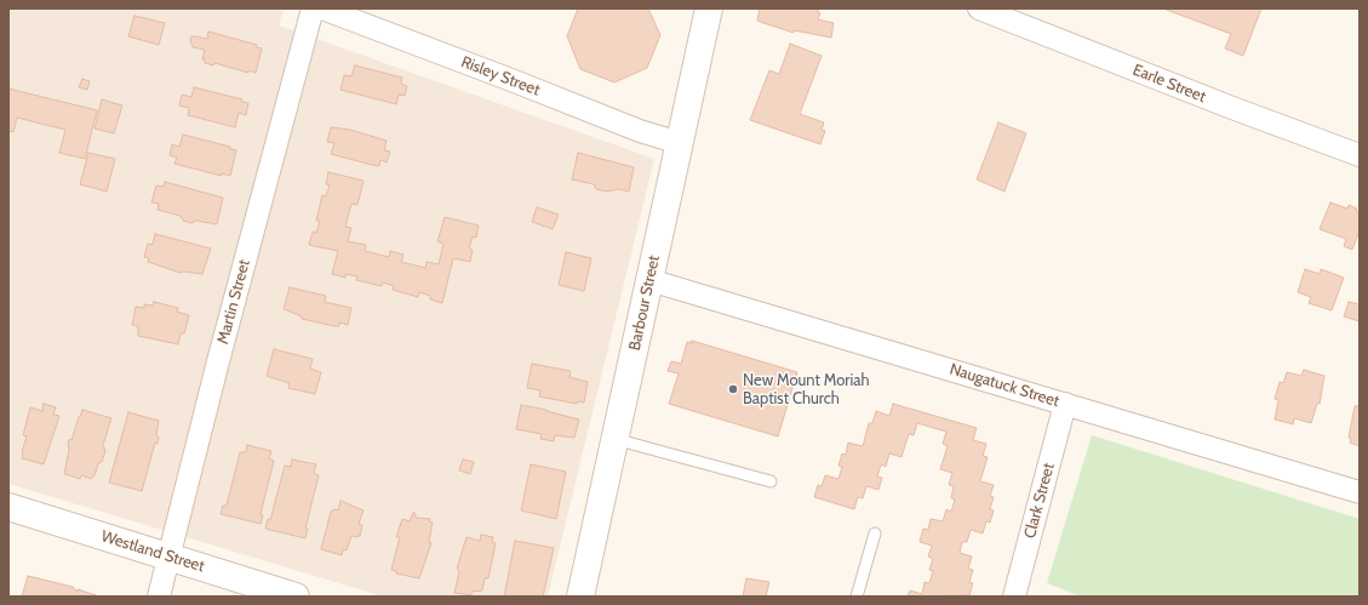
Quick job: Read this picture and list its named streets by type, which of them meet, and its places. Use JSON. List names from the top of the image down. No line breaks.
{"streets":{"street":["Risley Street","Earle Street","Martin Street","Barbour Street","Naugatuck Street","Clark Street","Westland Street"]},"crossings":[["Risley Street","Barbour Street"],["Martin Street","Westland Street"],["Barbour Street","Naugatuck Street"],["Naugatuck Street","Clark Street"]],"places":["New Mount Moriah Baptist Church"]}
